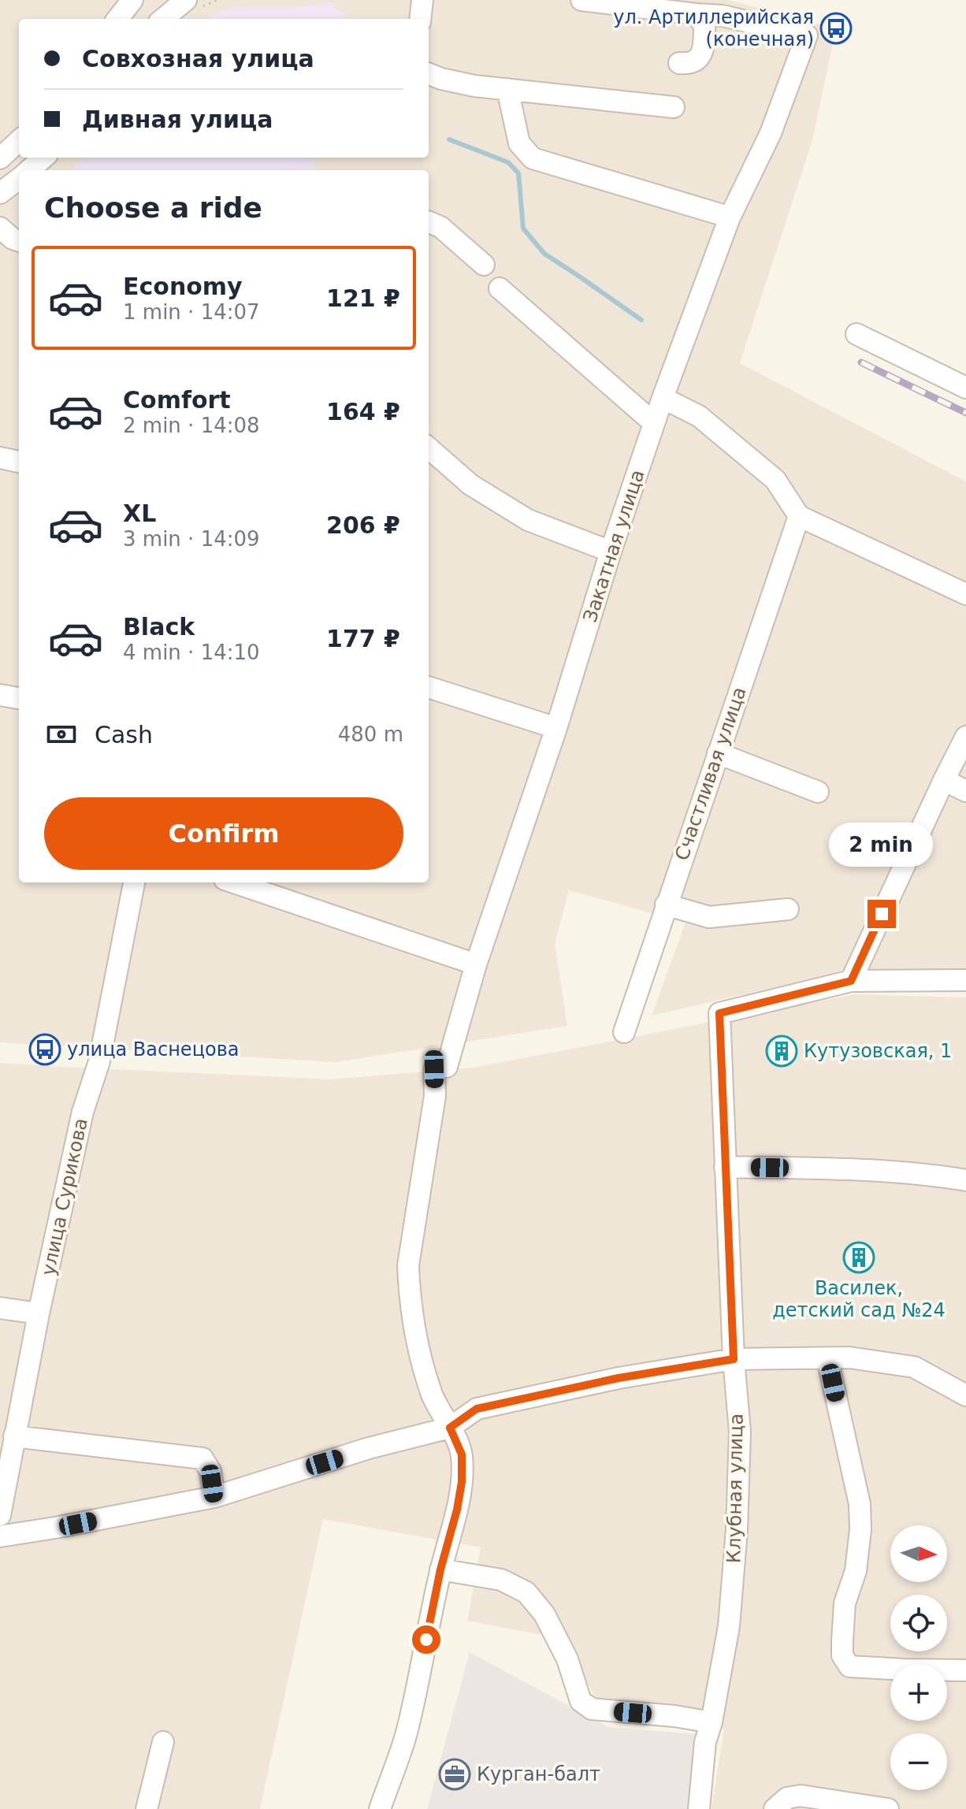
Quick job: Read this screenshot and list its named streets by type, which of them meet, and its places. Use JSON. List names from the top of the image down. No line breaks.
{"streets":{"street":["Закатная улица","Счастливая улица","улица Сурикова","Клубная улица"]},"places":{"bus stop":["ул. Артиллерийская (конечная)","улица Васнецова"],"building":["Кутузовская, 1","Василек, детский сад №24"],"office":["Курган-балт"]},"north":"right","page":{"banner":["Совхозная улица","Дивная улица"],"heading":"Choose a ride","list":[{"name":"Economy","note":"1 min · 14:07","value":"121 ₽"},{"name":"Comfort","note":"2 min · 14:08","value":"164 ₽"},{"name":"XL","note":"3 min · 14:09","value":"206 ₽"},{"name":"Black","note":"4 min · 14:10","value":"177 ₽"}],"pay":["Cash","480 m"],"buttons":"Confirm","bubble":"2 min","map_buttons":["+","−"]}}
